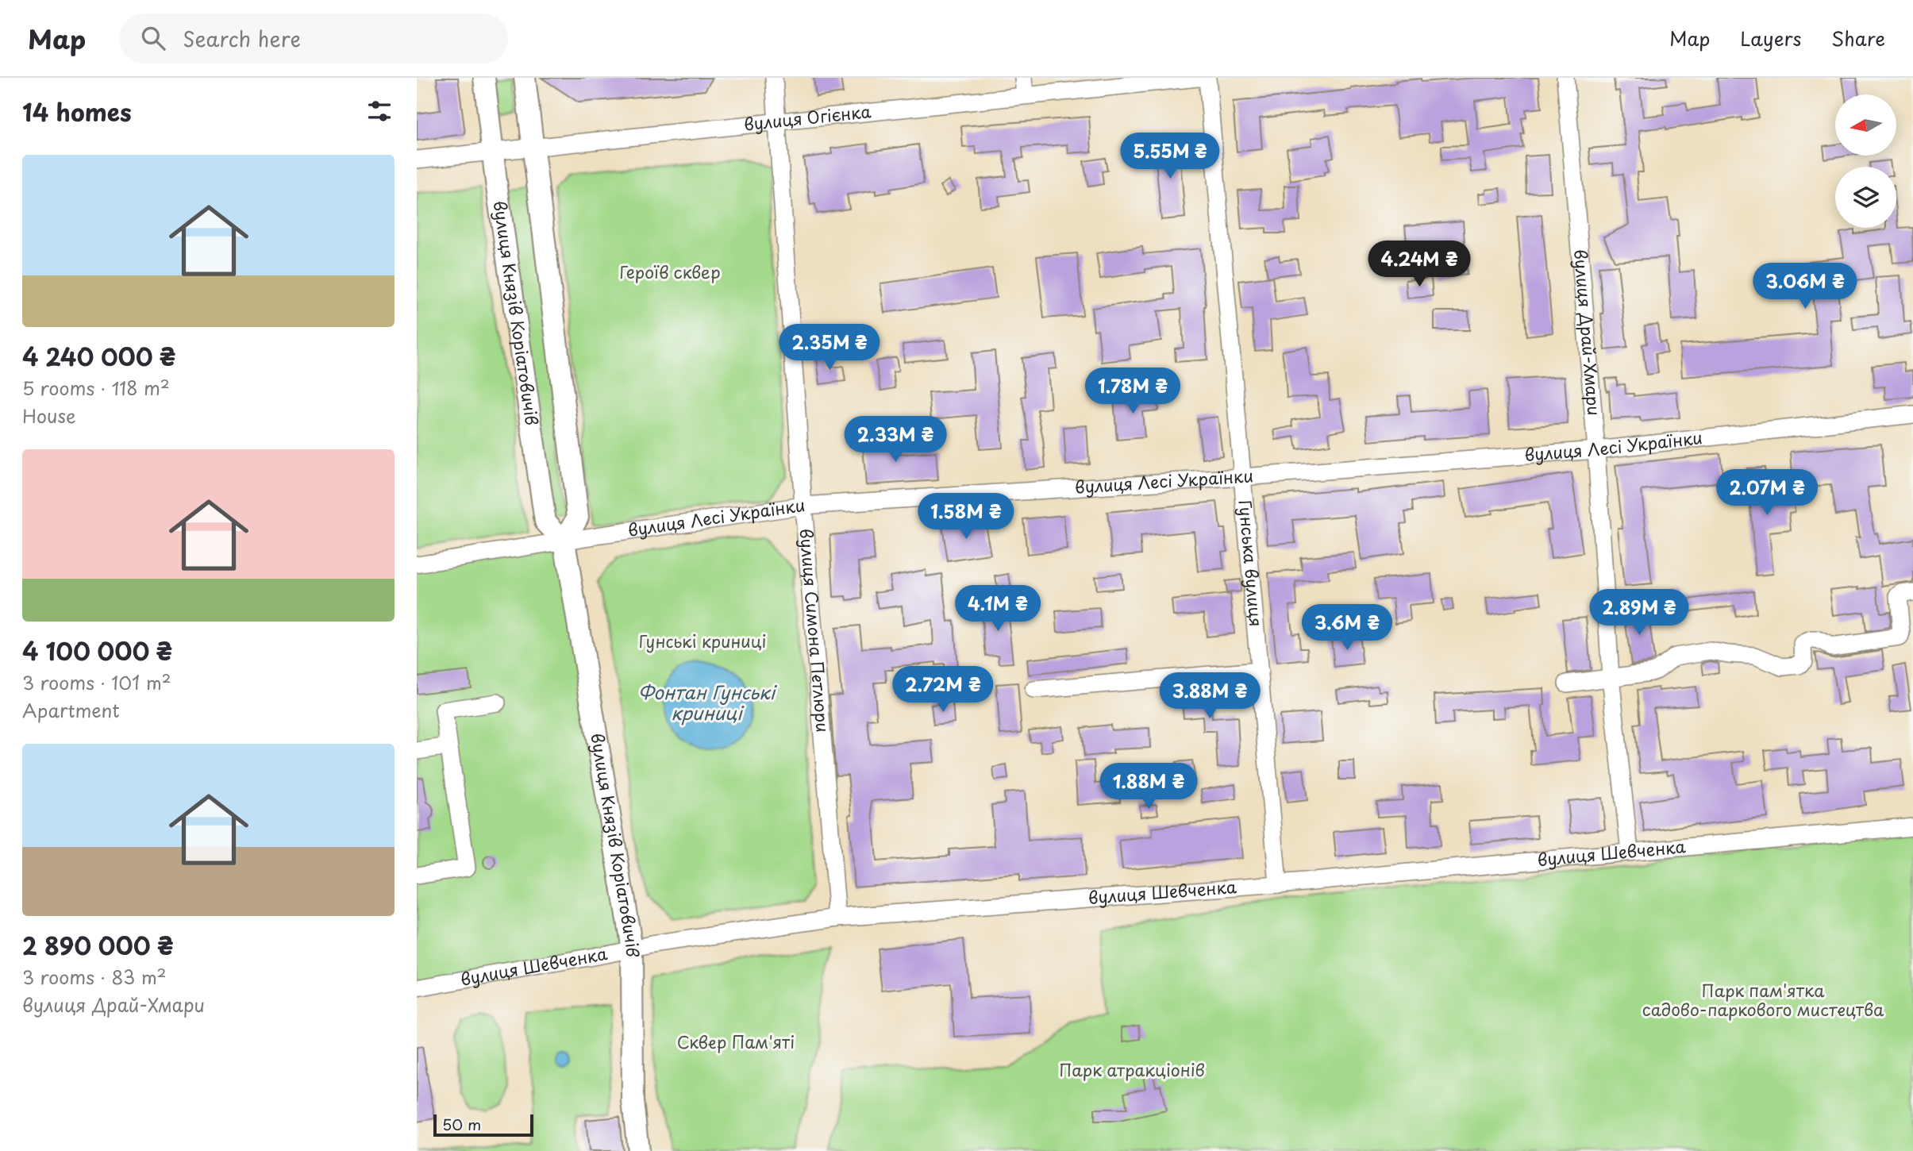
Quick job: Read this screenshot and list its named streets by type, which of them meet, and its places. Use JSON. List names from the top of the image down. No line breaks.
{"streets":{"main road":["вулиця Князів Коріатовичів"],"street":["вулиця Огієнка","вулиця Драй-Хмари","вулиця Лесі Українки","Гунська вулиця","вулиця Симона Петлюри","вулиця Шевченка"]},"crossings":[["вулиця Огієнка","вулиця Князів Коріатовичів"],["вулиця Огієнка","вулиця Симона Петлюри"],["вулиця Князів Коріатовичів","вулиця Лесі Українки"],["вулиця Князів Коріатовичів","вулиця Шевченка"],["вулиця Драй-Хмари","вулиця Лесі Українки"],["вулиця Драй-Хмари","вулиця Шевченка"],["вулиця Лесі Українки","Гунська вулиця"],["вулиця Лесі Українки","вулиця Симона Петлюри"],["Гунська вулиця","вулиця Шевченка"],["вулиця Симона Петлюри","вулиця Шевченка"]],"water":["Фонтан Гунські криниці"],"parks":["Героїв сквер","Гунські криниці","Парк пам'ятка садово-паркового мистецтва","Сквер Пам'яті","Парк атракціонів"],"scale_bar":"50 m","north":"left","page":{"header":"Map","search":"Search here","nav":["Map","Layers","Share"],"heading":"14 homes","price":["5.55M ₴","4.24M ₴","3.06M ₴","2.35M ₴","1.78M ₴","2.33M ₴","2.07M ₴","1.58M ₴","4.1M ₴","2.89M ₴","3.6M ₴","2.72M ₴","3.88M ₴","1.88M ₴"],"list":[{"name":"4 240 000 ₴","note":"5 rooms · 118 m² · House"},{"name":"4 100 000 ₴","note":"3 rooms · 101 m² · Apartment"},{"name":"2 890 000 ₴","note":"3 rooms · 83 m² · вулиця Драй-Хмари"}],"scale":"50 m"}}
